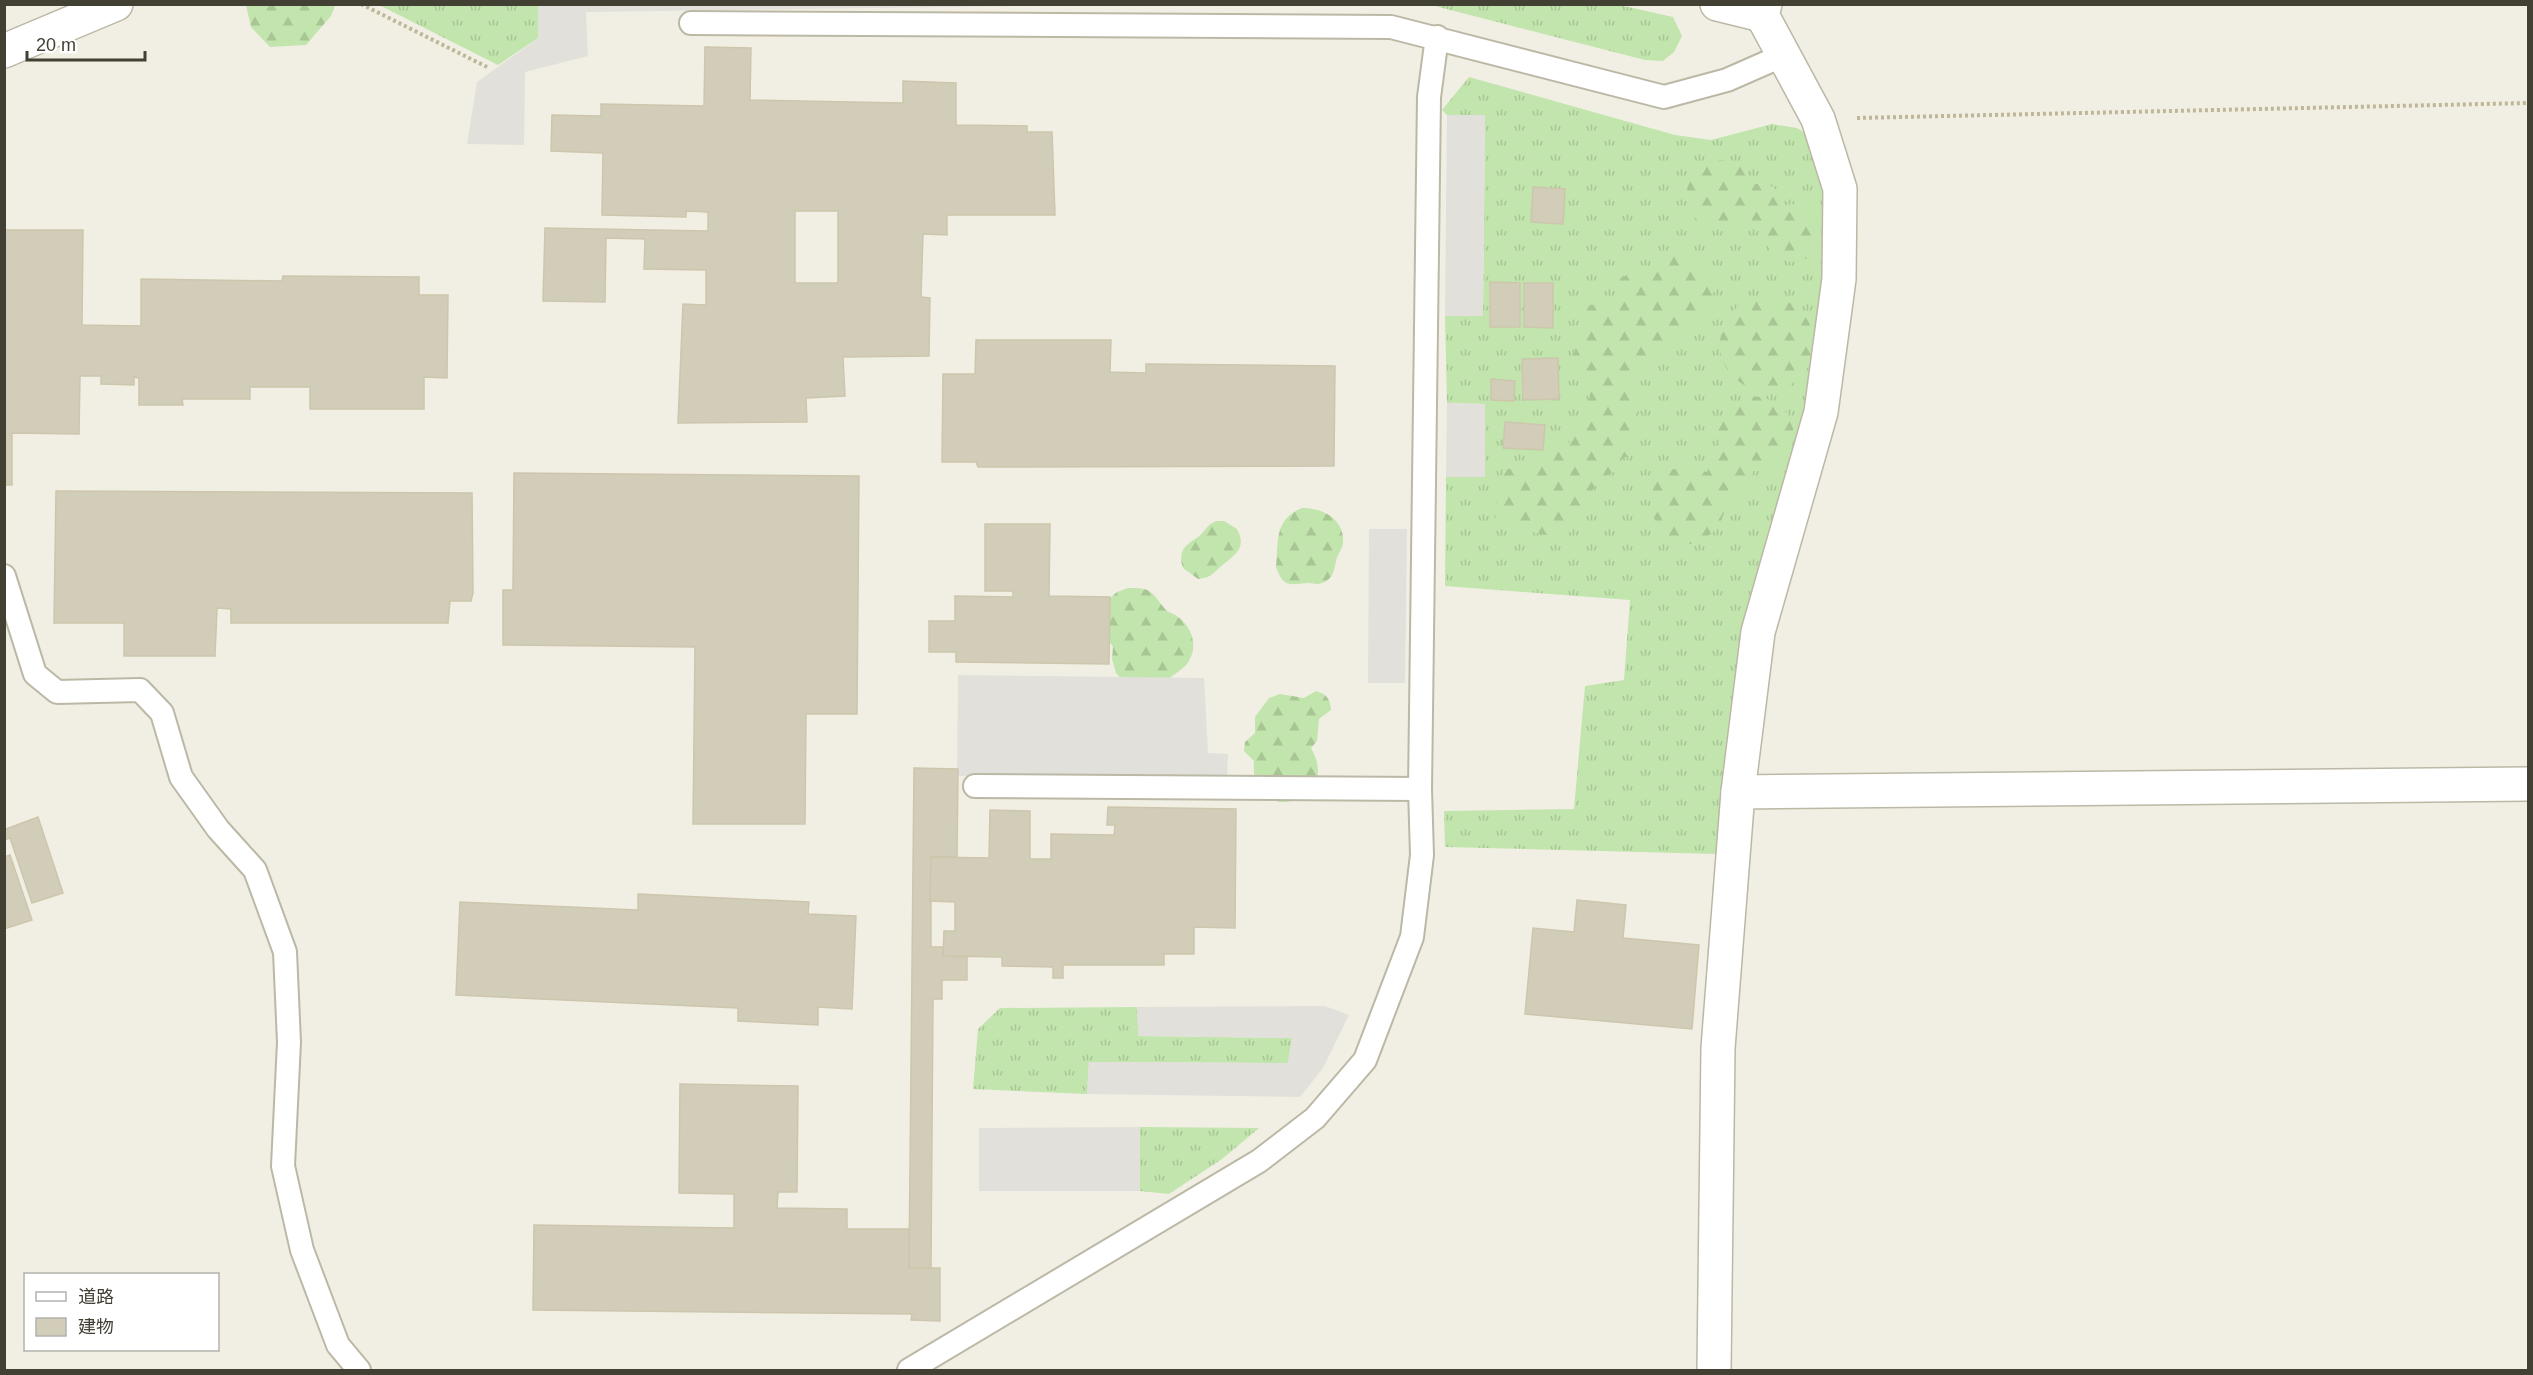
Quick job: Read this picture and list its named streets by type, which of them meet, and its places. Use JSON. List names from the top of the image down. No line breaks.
{"legend":["道路","建物"],"scale_bar":"20 m"}
